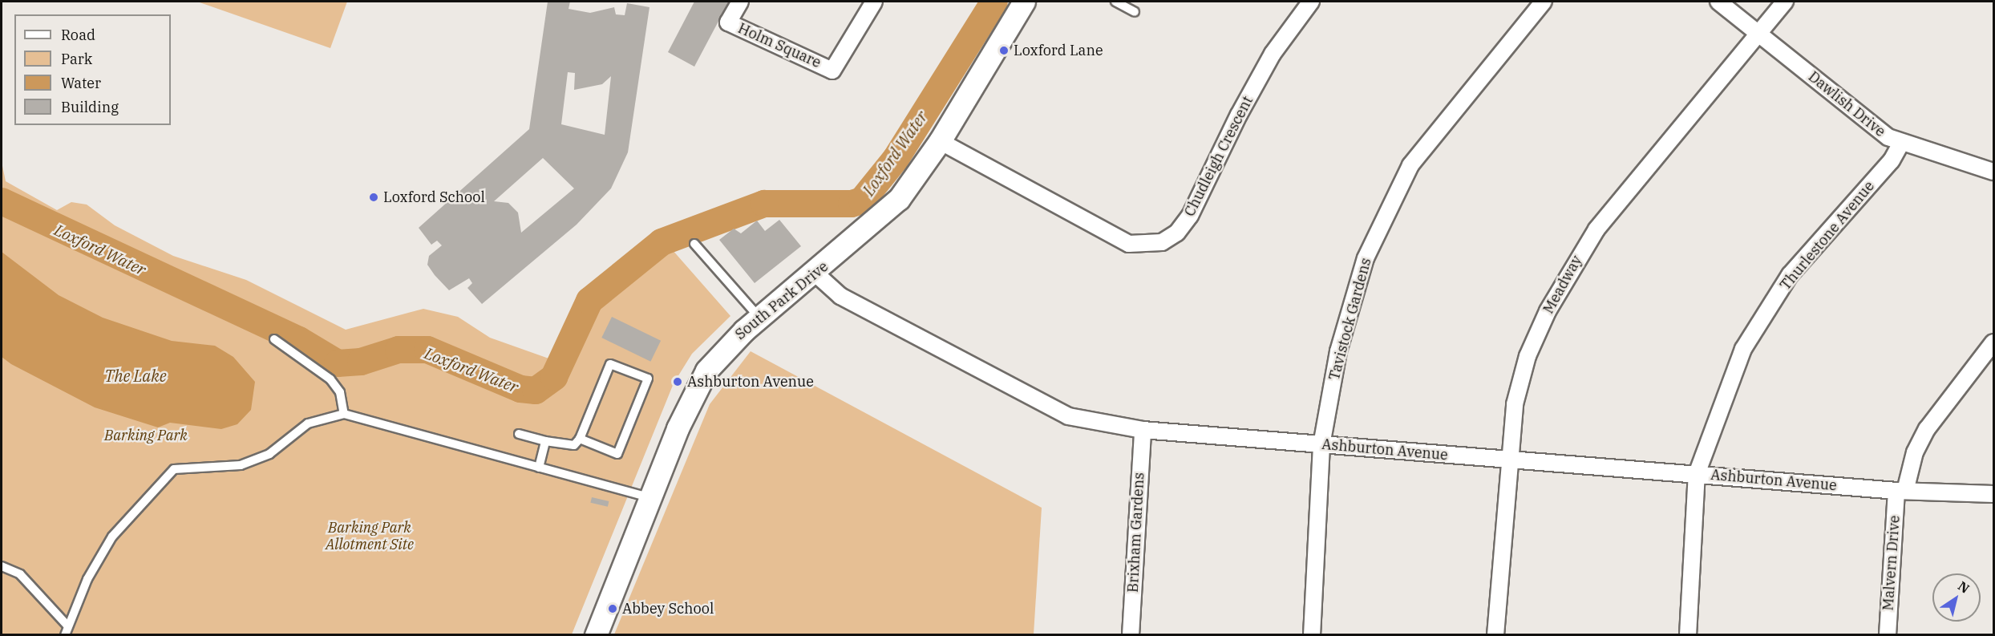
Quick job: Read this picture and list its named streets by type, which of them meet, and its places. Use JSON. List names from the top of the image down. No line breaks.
{"streets":{"street":["Holm Square","Dawlish Drive","Chudleigh Crescent","Thurlestone Avenue","Meadway","South Park Drive","Tavistock Gardens","Ashburton Avenue","Brixham Gardens","Malvern Drive"]},"crossings":[["Dawlish Drive","Thurlestone Avenue"],["Dawlish Drive","Meadway"],["Chudleigh Crescent","South Park Drive"],["Thurlestone Avenue","Ashburton Avenue"],["Meadway","Ashburton Avenue"],["South Park Drive","Ashburton Avenue"],["Tavistock Gardens","Ashburton Avenue"],["Ashburton Avenue","Brixham Gardens"],["Ashburton Avenue","Malvern Drive"]],"water":["Loxford Water","The Lake"],"parks":["Barking Park","Barking Park Allotment Site"],"places":["Loxford Lane","Loxford School","Ashburton Avenue","Abbey School"],"legend":["Road","Park","Water","Building"],"north":"top right"}
